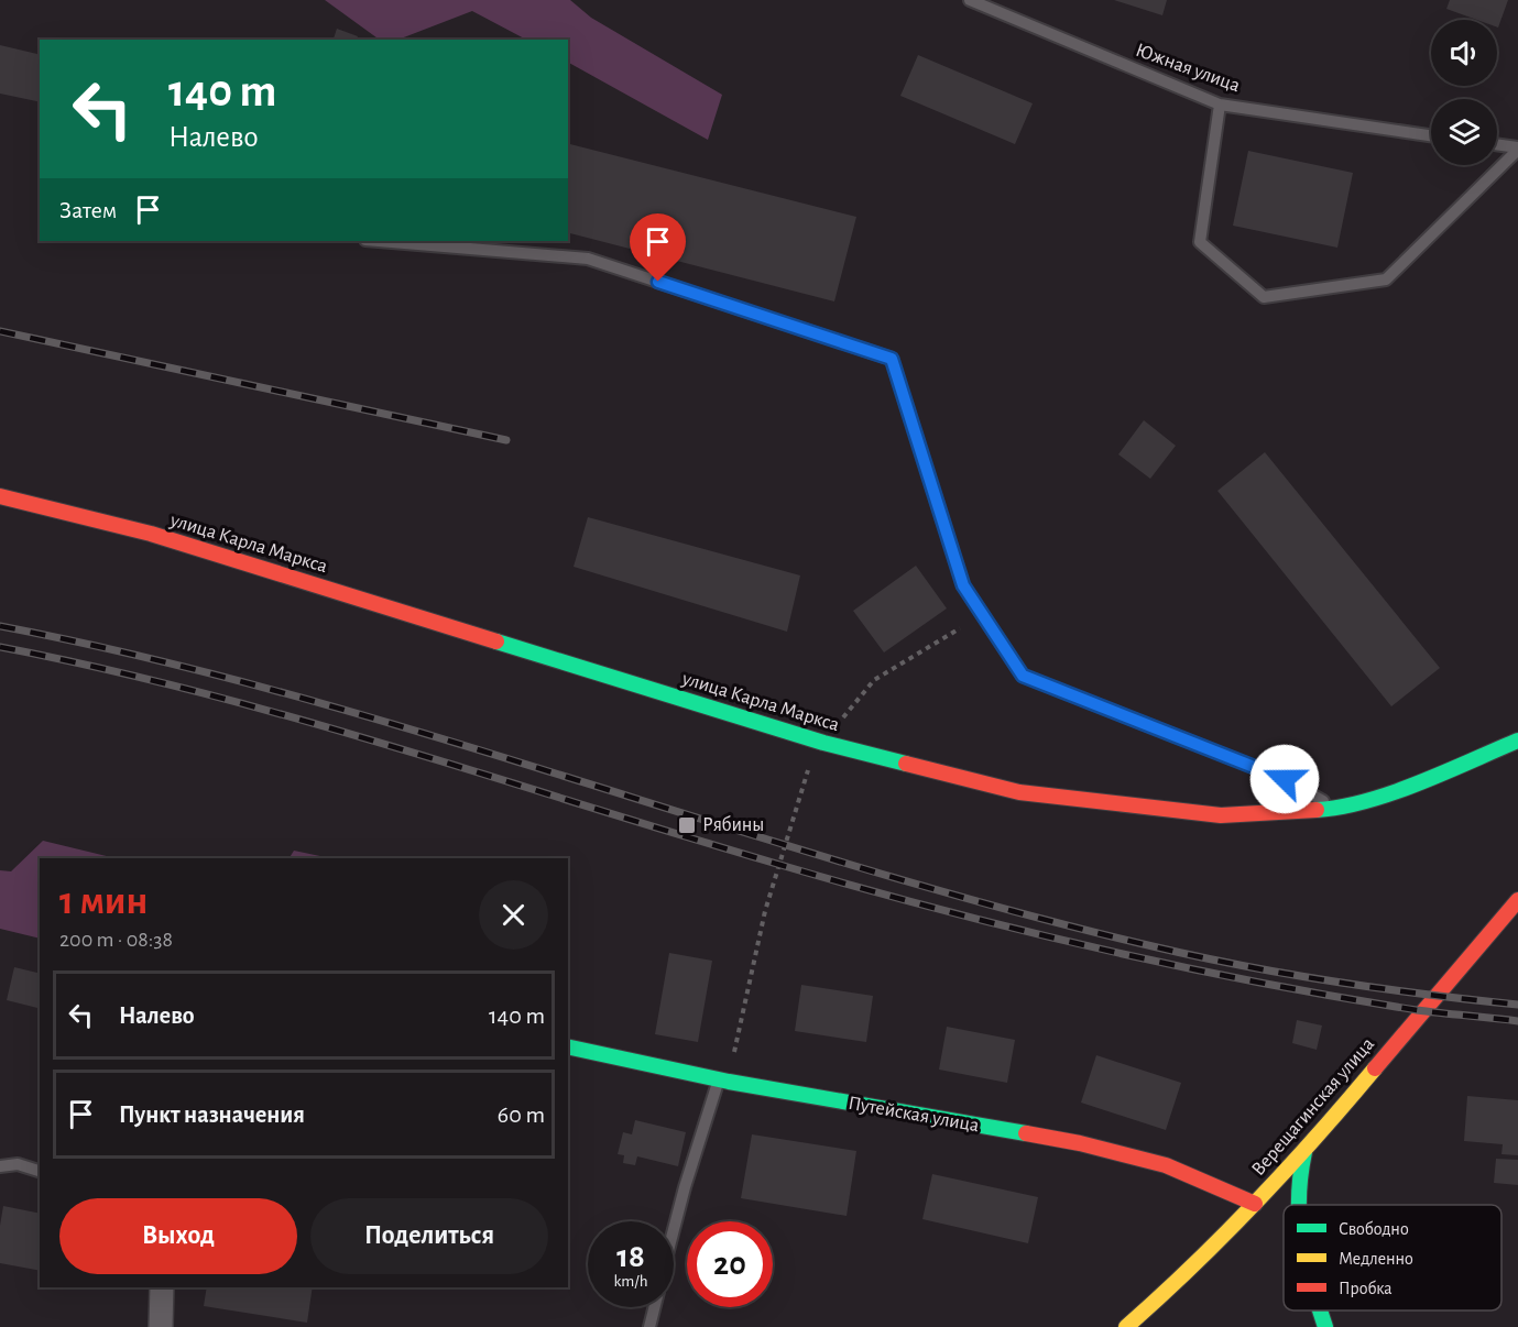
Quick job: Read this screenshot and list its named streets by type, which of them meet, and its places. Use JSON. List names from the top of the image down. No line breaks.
{"streets":{"main road":["улица Карла Маркса","Верещагинская улица","Путейская улица"],"lane":["Южная улица"]},"crossings":[["Верещагинская улица","Путейская улица"]],"places":{"transit":["Рябины"]},"legend":["Свободно","Медленно","Пробка"],"page":{"turn":["140 m","Налево"],"then":"Затем","heading":["1 мин","200 m · 08:38"],"list":[{"name":"Налево","value":"140 m"},{"name":"Пункт назначения","value":"60 m"}],"buttons":["Выход","Поделиться"],"speed":"18 km/h","limit":"20"}}
